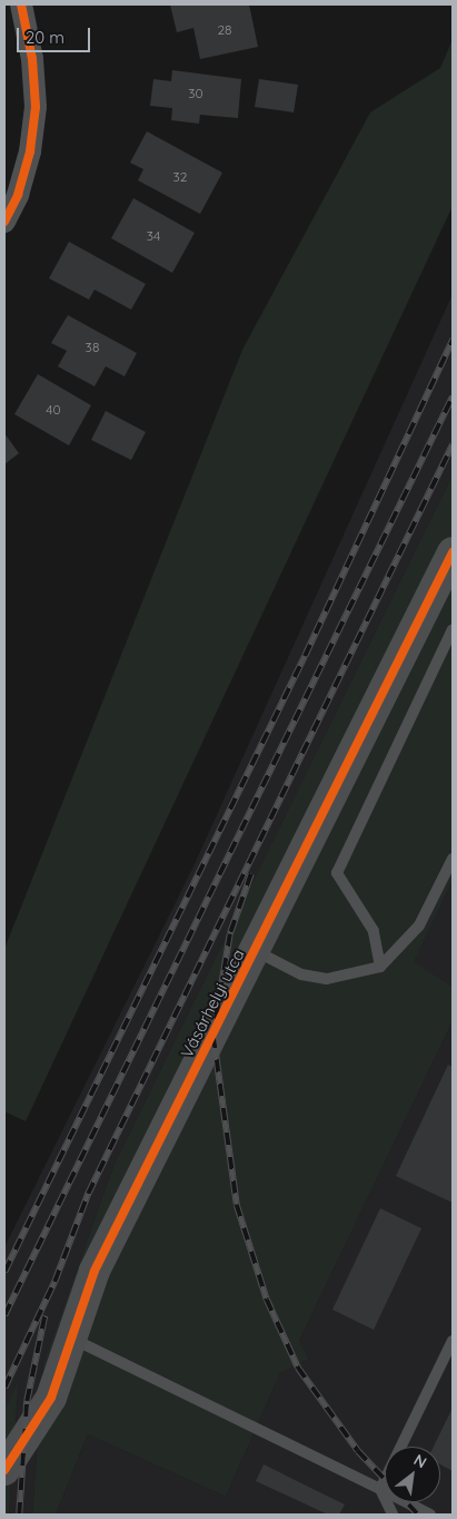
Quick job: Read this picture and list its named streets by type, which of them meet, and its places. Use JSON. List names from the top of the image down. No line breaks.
{"streets":{"street":["Vásárhelyi utca"]},"house_numbers":["28","30","32","34","38","40"],"scale_bar":"20 m","north":"top right"}
